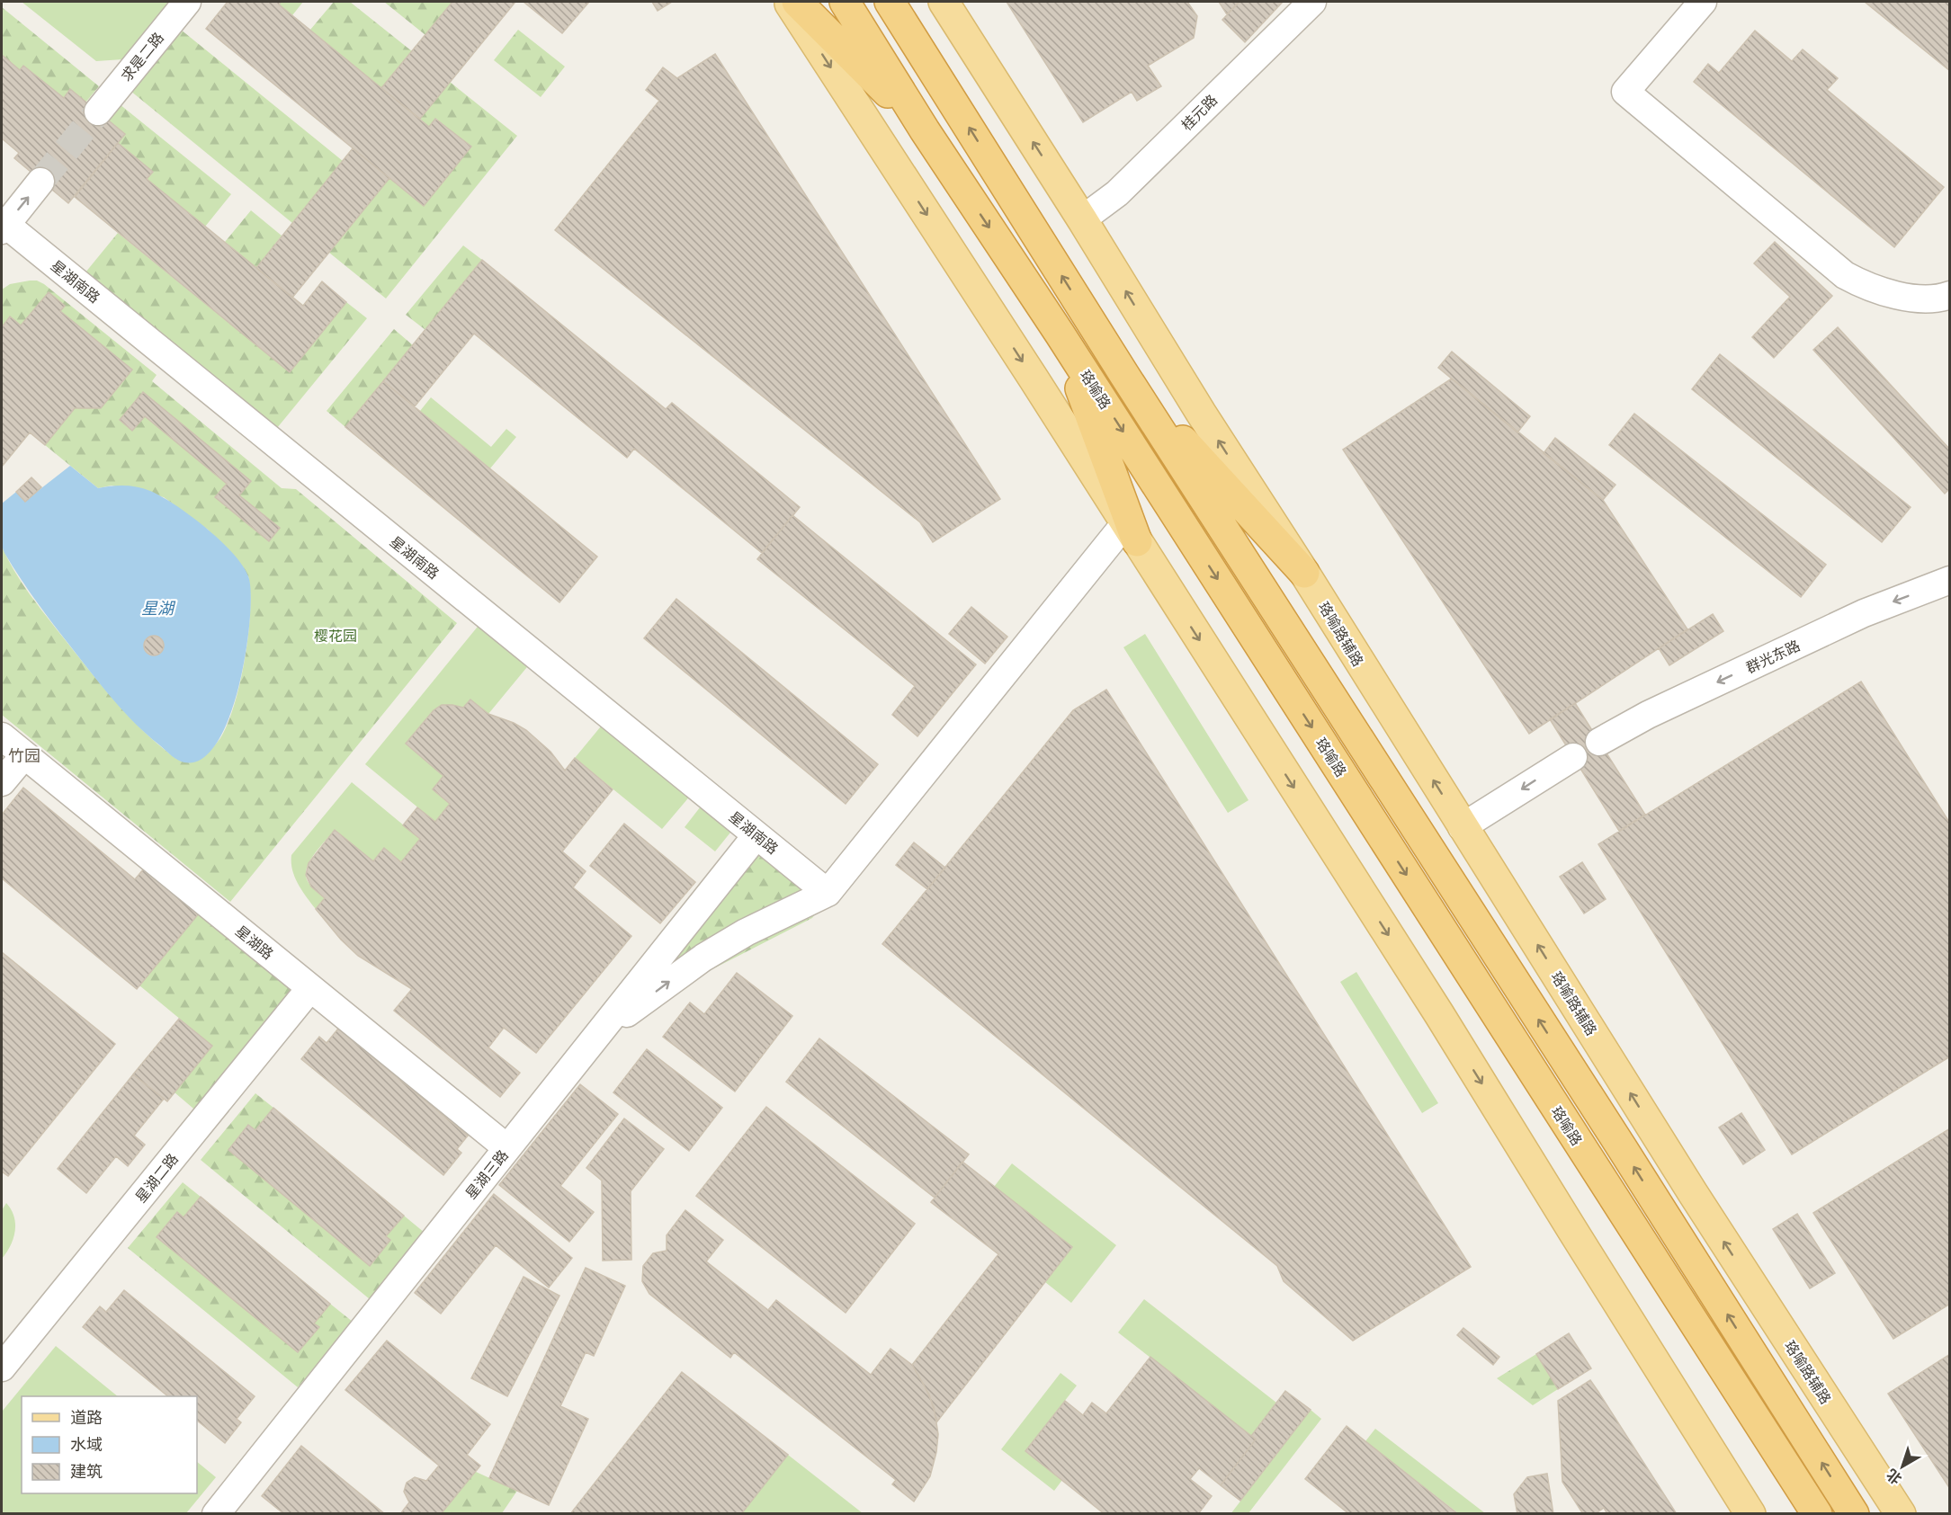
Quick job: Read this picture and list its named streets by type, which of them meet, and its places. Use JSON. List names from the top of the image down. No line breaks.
{"streets":{"highway":["珞喻路"],"main road":["珞喻路辅路"],"street":["求是二路","桂元路","星湖南路","群光东路","星湖路","星湖三路","星湖二路"]},"crossings":[["桂元路","珞喻路辅路"],["星湖南路","星湖三路"],["星湖路","星湖三路"],["星湖路","星湖二路"]],"one_way":["群光东路"],"districts":["竹园"],"water":["星湖"],"parks":["樱花园"],"legend":["道路","水域","建筑"],"north":"bottom left"}
